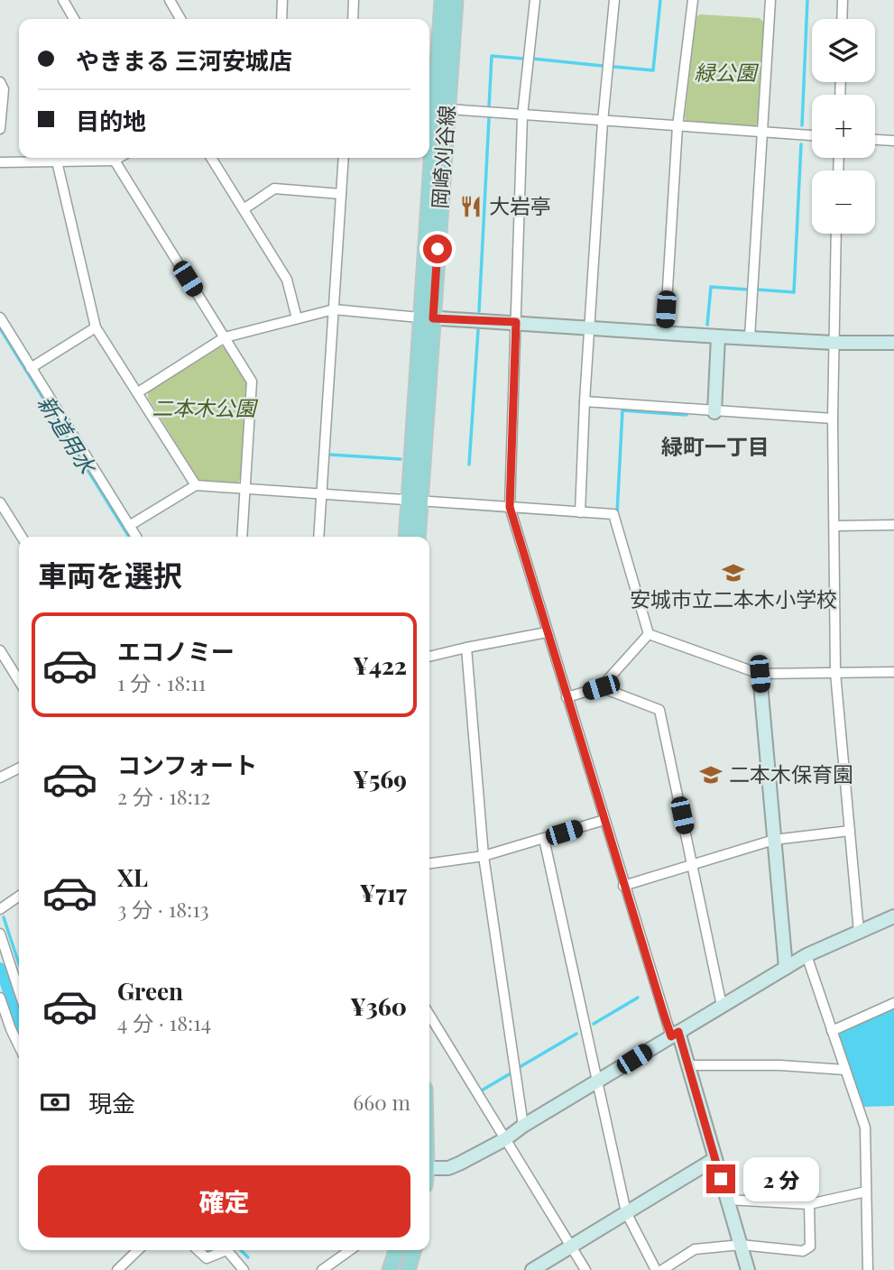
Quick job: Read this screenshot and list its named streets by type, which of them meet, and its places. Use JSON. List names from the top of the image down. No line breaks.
{"streets":{"main road":["岡崎刈谷線"]},"districts":["緑町一丁目"],"water":["新道用水"],"parks":["緑公園","二本木公園"],"places":{"restaurant":["大岩亭"],"school or university":["安城市立二本木小学校","二本木保育園"]},"page":{"map_buttons":["+","−"],"banner":["やきまる 三河安城店","目的地"],"heading":"車両を選択","list":[{"name":"エコノミー","note":"1 分 · 18:11","value":"¥422"},{"name":"コンフォート","note":"2 分 · 18:12","value":"¥569"},{"name":"XL","note":"3 分 · 18:13","value":"¥717"},{"name":"Green","note":"4 分 · 18:14","value":"¥360"}],"pay":["現金","660 m"],"buttons":"確定","bubble":"2 分"}}
